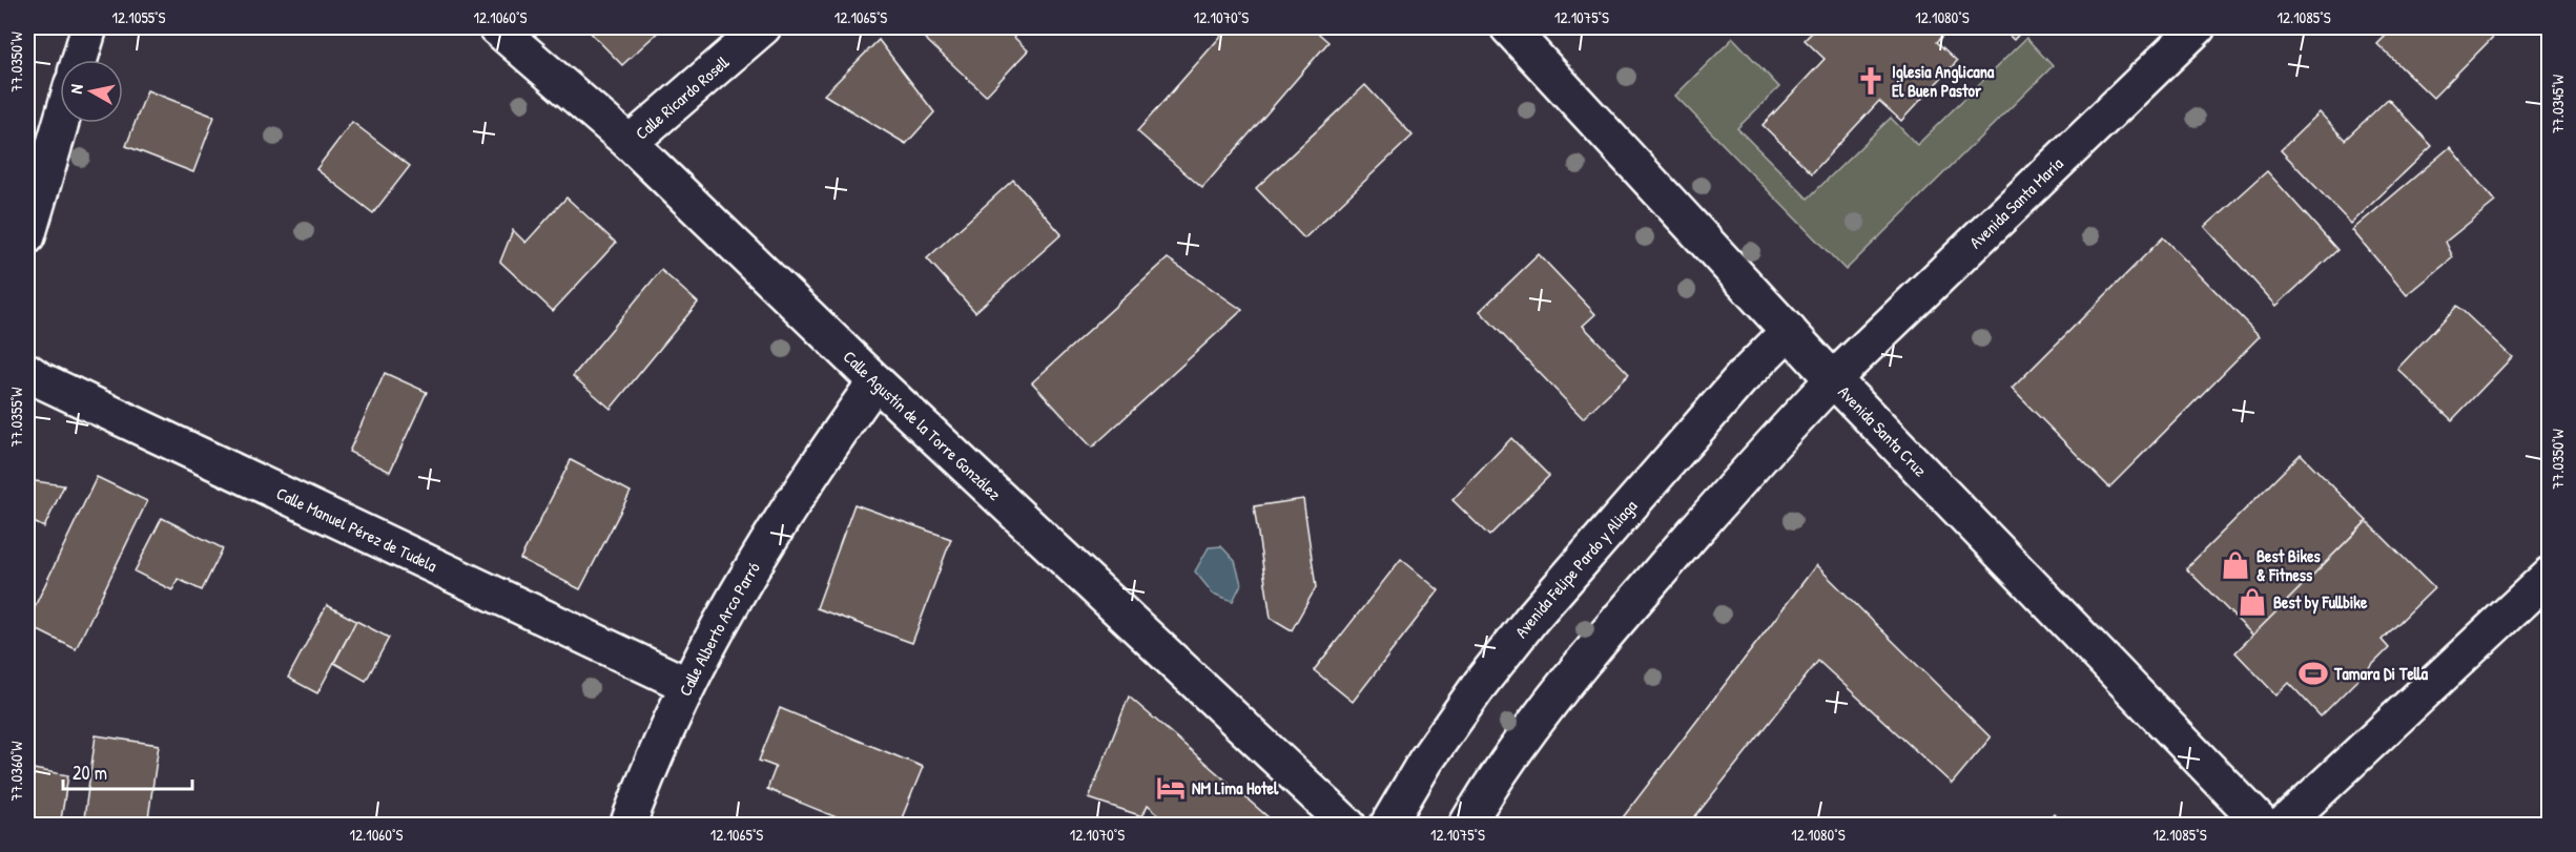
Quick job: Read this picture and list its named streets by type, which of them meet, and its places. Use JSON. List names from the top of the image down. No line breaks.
{"streets":{"street":["Calle Ricardo Rosell","Avenida Santa María","Calle Agustín de la Torre González","Avenida Santa Cruz","Calle Manuel Pérez de Tudela","Avenida Felipe Pardo y Aliaga","Calle Alberto Arco Parró"]},"crossings":[["Calle Ricardo Rosell","Calle Agustín de la Torre González"],["Avenida Santa María","Avenida Santa Cruz"],["Calle Agustín de la Torre González","Calle Alberto Arco Parró"],["Avenida Santa Cruz","Avenida Felipe Pardo y Aliaga"],["Calle Manuel Pérez de Tudela","Calle Alberto Arco Parró"]],"places":{"church":["Iglesia Anglicana El Buen Pastor"],"shop":["Best Bikes & Fitness","Best by Fullbike"],"sports":["Tamara Di Tella"],"hotel":["NM Lima Hotel"]},"scale_bar":"20 m","north":"left","coordinates":["12.1055°S","12.1060°S","12.1065°S","12.1070°S","12.1075°S","12.1080°S","12.1085°S","77.0350°W","77.0345°W","77.0355°W","77.0360°W"]}
